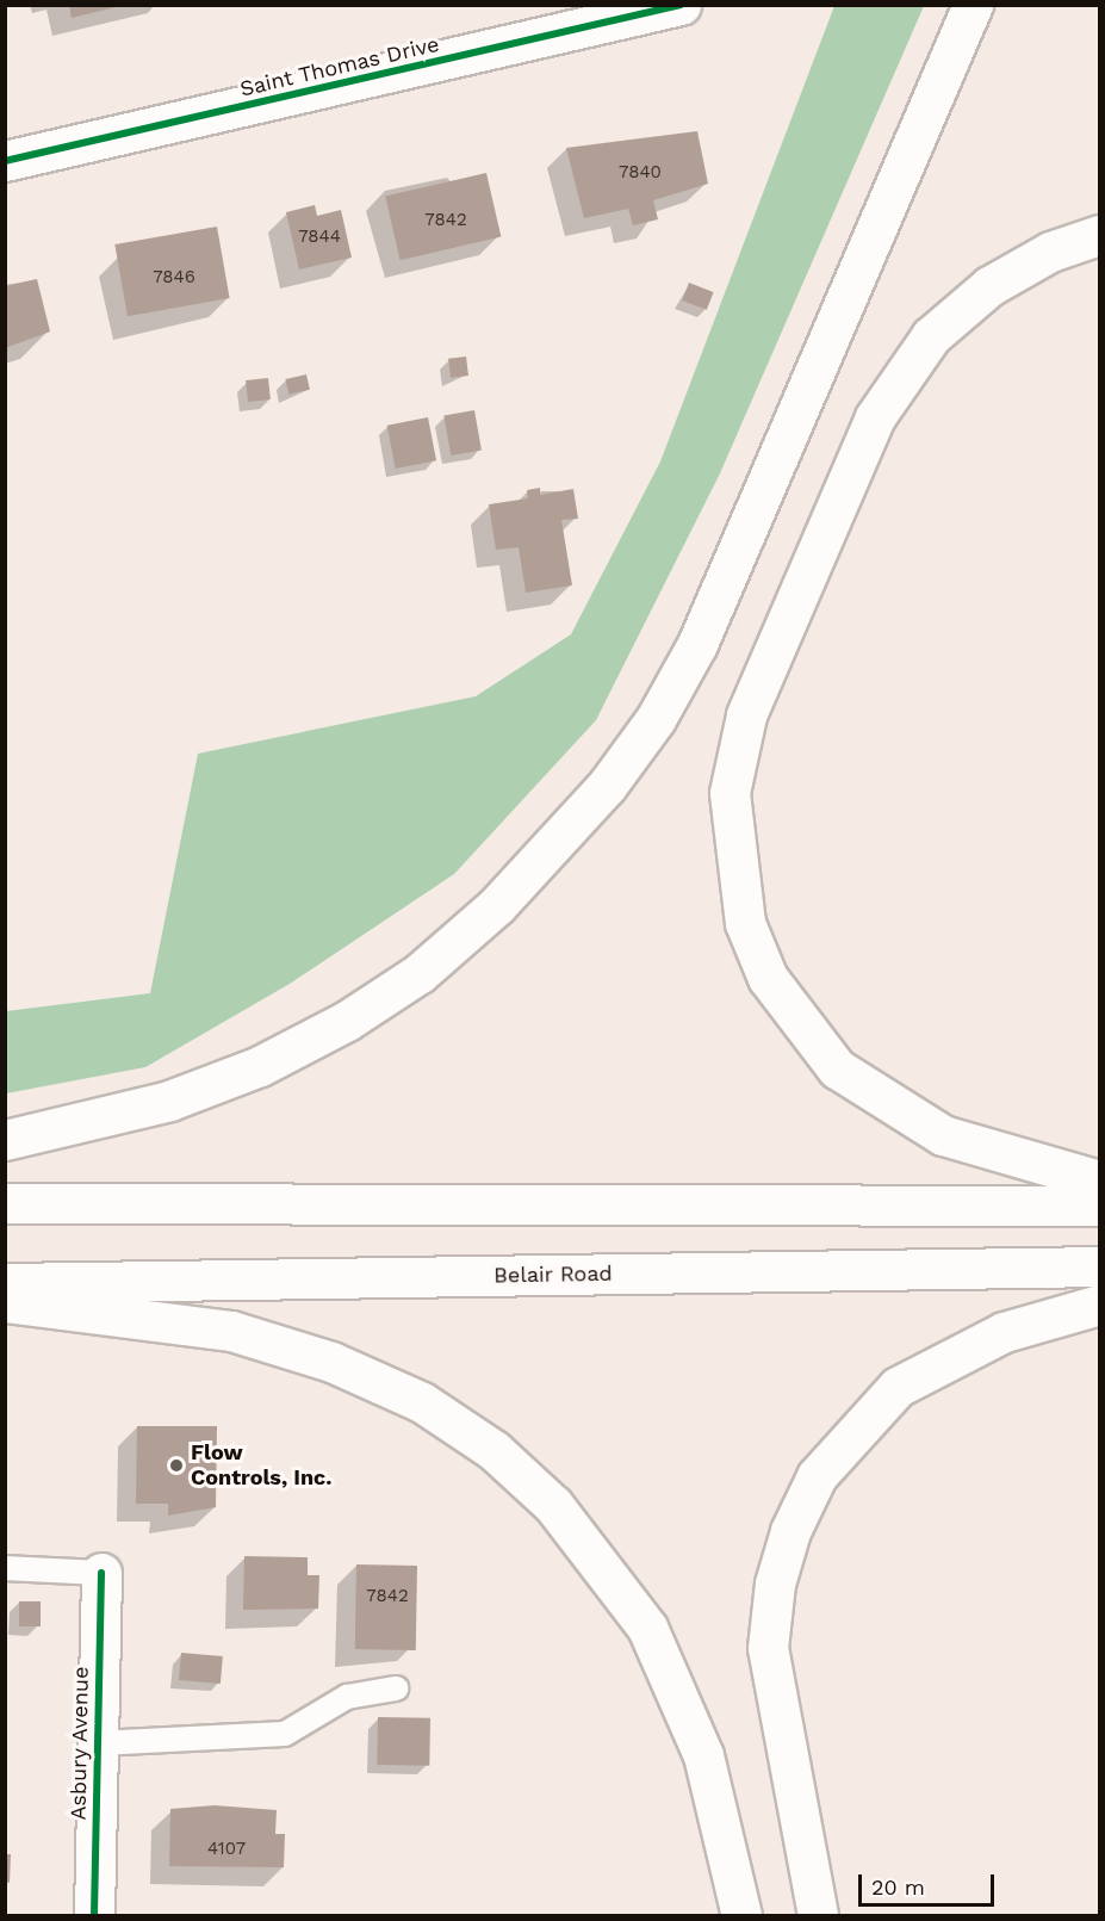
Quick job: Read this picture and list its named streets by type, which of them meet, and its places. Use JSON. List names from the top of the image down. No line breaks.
{"streets":{"main road":["Saint Thomas Drive","Belair Road","Asbury Avenue"]},"places":["Flow Controls, Inc."],"house_numbers":["7840","7842","7844","7846","7842","4107"],"scale_bar":"20 m"}
